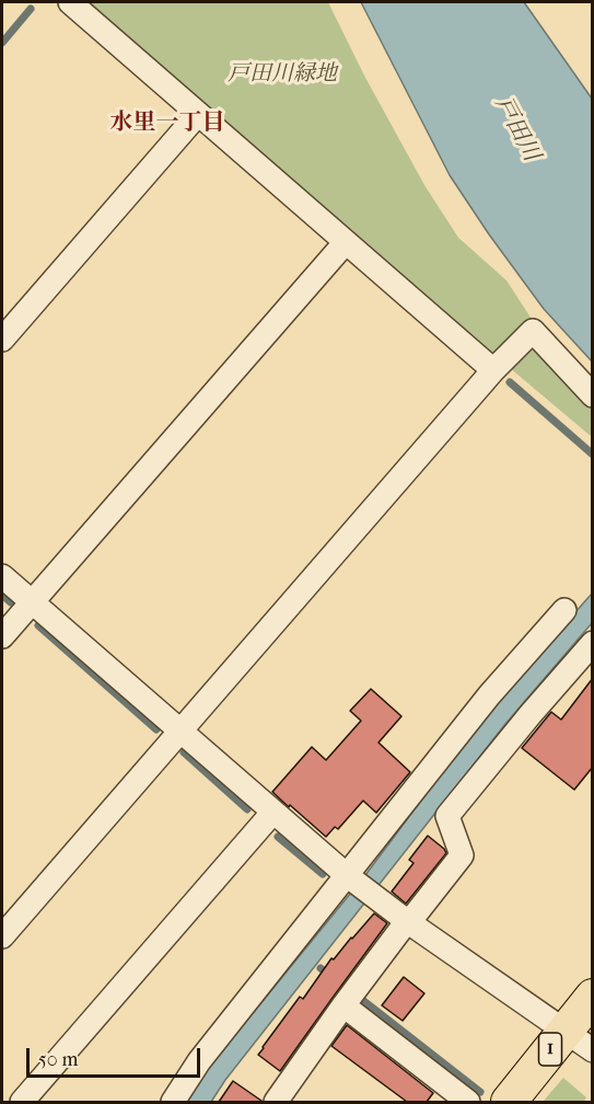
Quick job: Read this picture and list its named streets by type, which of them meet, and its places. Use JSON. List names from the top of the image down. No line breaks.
{"streets":{"highway":["1"]},"districts":["水里一丁目"],"water":["戸田川"],"parks":["戸田川緑地"],"scale_bar":"50 m"}
